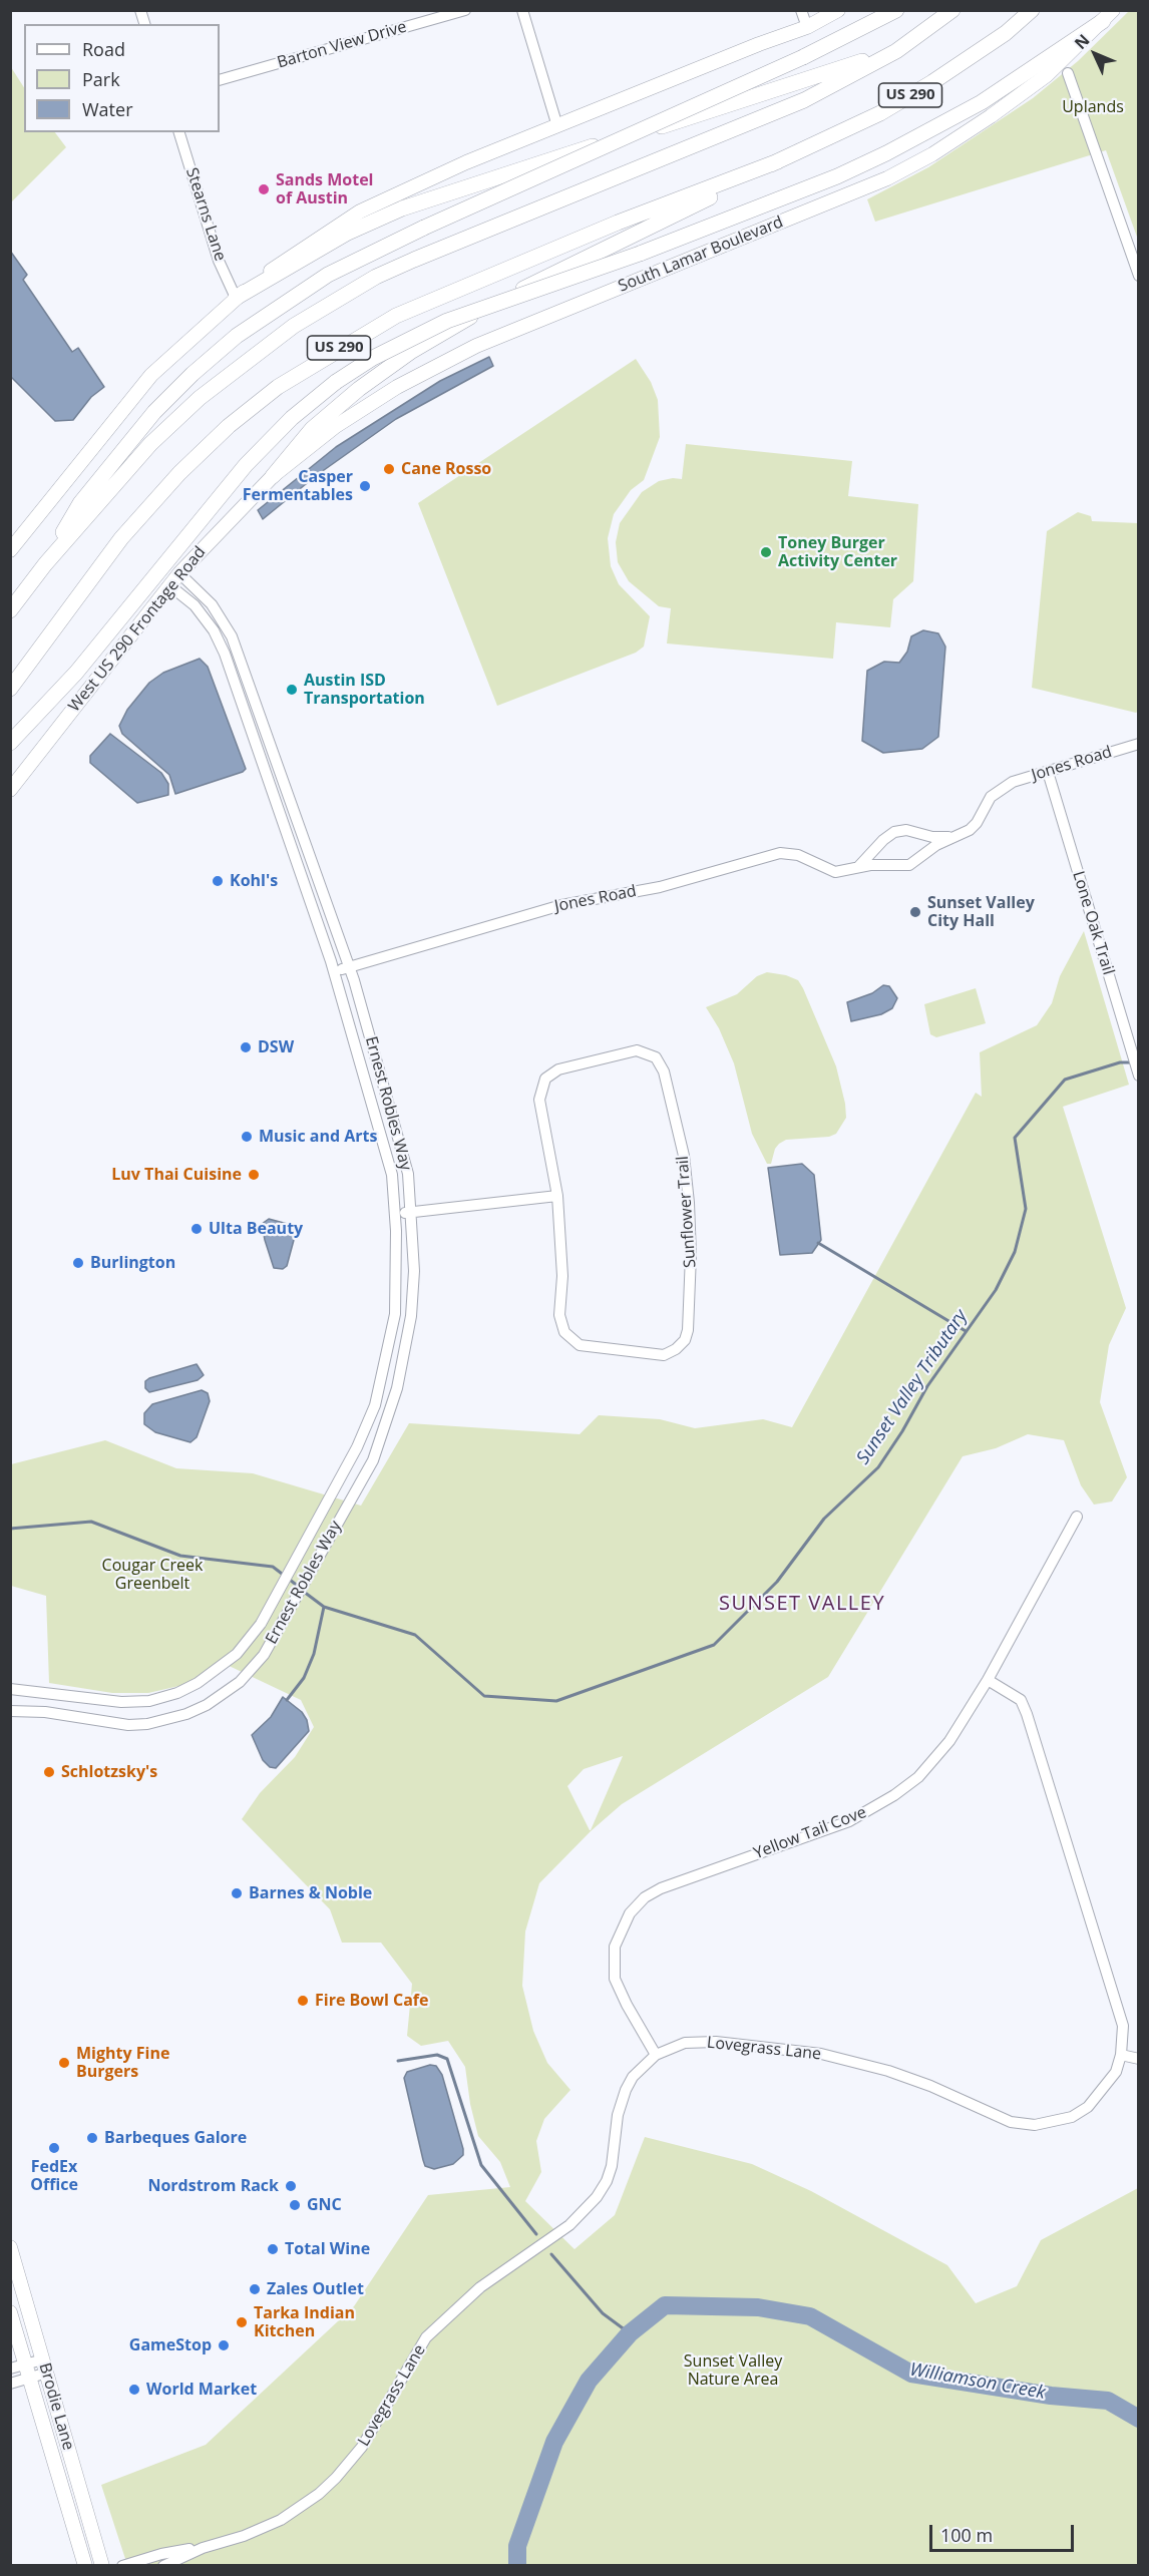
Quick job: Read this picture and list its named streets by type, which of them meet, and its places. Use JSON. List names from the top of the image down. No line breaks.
{"streets":{"highway":["US 290"],"main road":["South Lamar Boulevard","West US 290 Frontage Road","Brodie Lane"],"street":["Barton View Drive","Stearns Lane","Jones Road","Lone Oak Trail","Ernest Robles Way","Sunflower Trail","Yellow Tail Cove","Lovegrass Lane"]},"crossings":[["South Lamar Boulevard","West US 290 Frontage Road"],["West US 290 Frontage Road","Ernest Robles Way"],["Jones Road","Lone Oak Trail"],["Jones Road","Ernest Robles Way"],["Yellow Tail Cove","Lovegrass Lane"]],"districts":["SUNSET VALLEY"],"water":["Sunset Valley Tributary","Williamson Creek"],"parks":["Uplands","Cougar Creek Greenbelt","Sunset Valley Nature Area"],"places":["Sands Motel of Austin","Cane Rosso","Casper Fermentables","Toney Burger Activity Center","Austin ISD Transportation","Kohl's","Sunset Valley City Hall","DSW","Music and Arts","Luv Thai Cuisine","Ulta Beauty","Burlington","Schlotzsky's","Barnes & Noble","Fire Bowl Cafe","Mighty Fine Burgers","Barbeques Galore","FedEx Office","Nordstrom Rack","GNC","Total Wine","Zales Outlet","Tarka Indian Kitchen","GameStop","World Market"],"legend":["Road","Park","Water"],"scale_bar":"100 m","north":"top left"}
